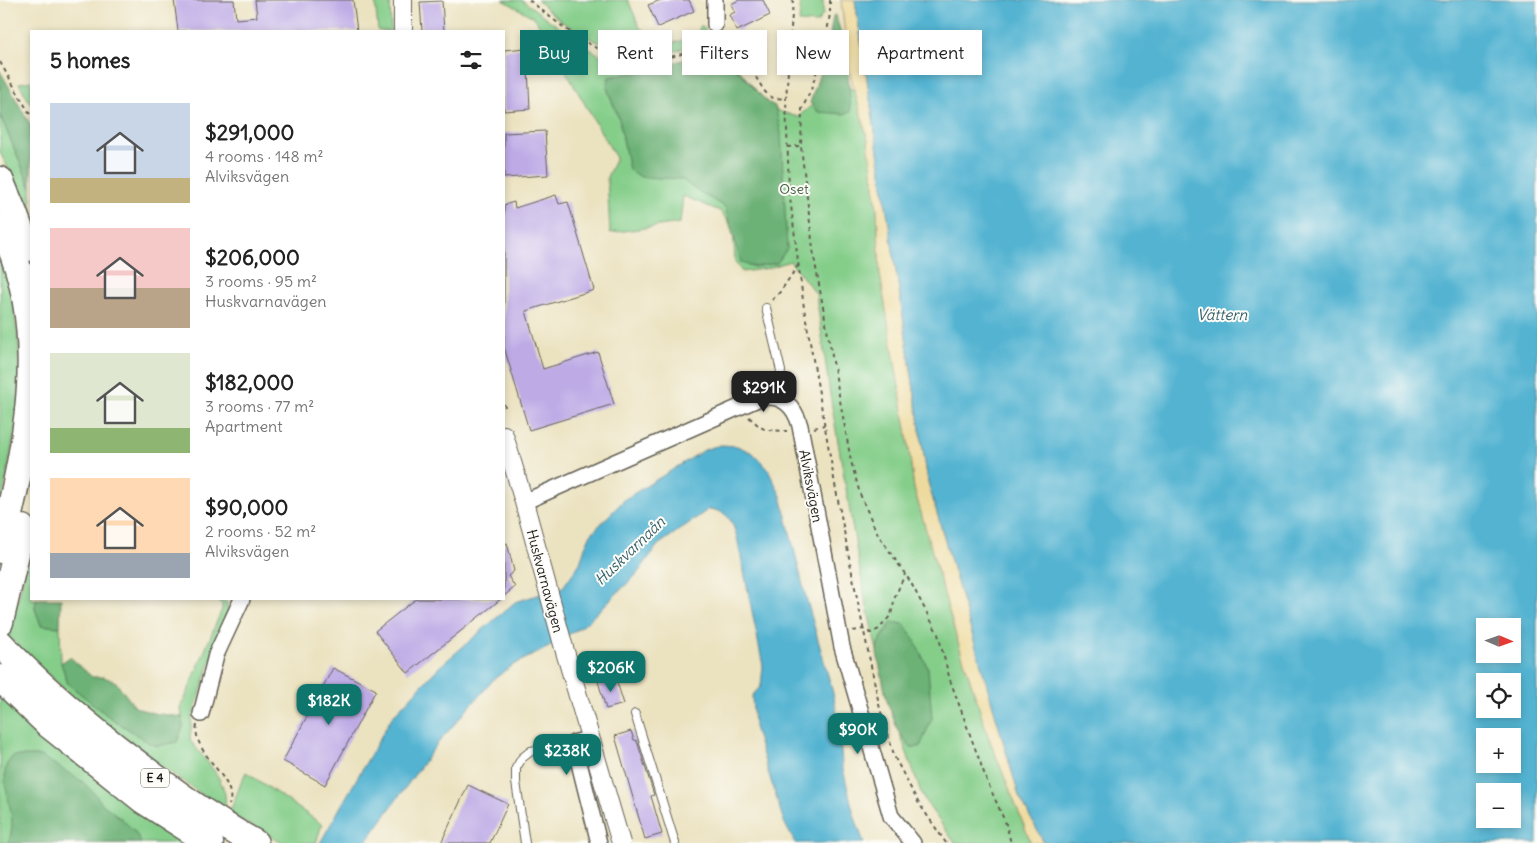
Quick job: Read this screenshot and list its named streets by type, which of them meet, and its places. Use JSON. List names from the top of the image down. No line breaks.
{"streets":{"highway":["E 4"],"street":["Alviksvägen","Huskvarnavägen"]},"water":["Vättern","Huskvarnaån"],"parks":["Oset"],"north":"right","page":{"chip":["Buy","Rent","Filters","New","Apartment"],"heading":"5 homes","list":[{"name":"$291,000","note":"4 rooms · 148 m² · Alviksvägen"},{"name":"$206,000","note":"3 rooms · 95 m² · Huskvarnavägen"},{"name":"$182,000","note":"3 rooms · 77 m² · Apartment"},{"name":"$90,000","note":"2 rooms · 52 m² · Alviksvägen"}],"price":["$291K","$206K","$182K","$90K","$238K"],"map_buttons":["+","−"]}}
